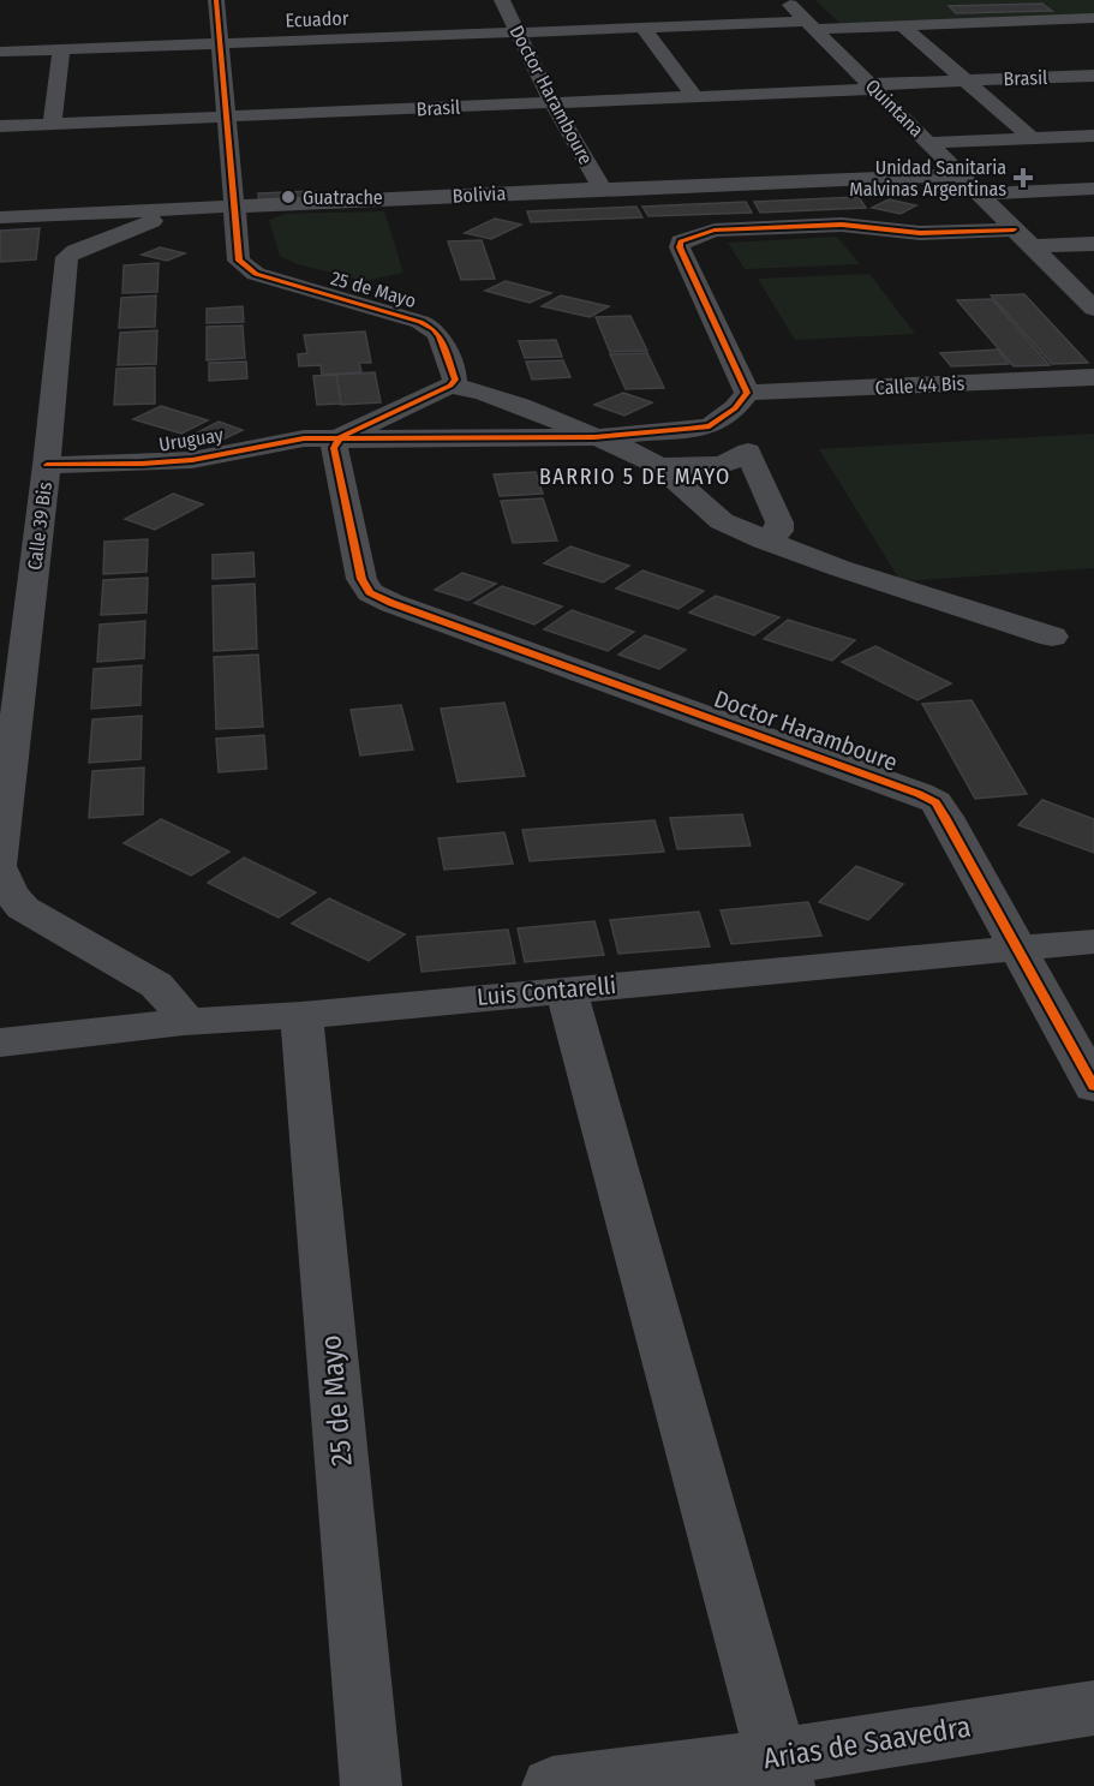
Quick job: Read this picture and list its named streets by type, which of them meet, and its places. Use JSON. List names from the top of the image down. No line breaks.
{"streets":{"street":["Ecuador","Brasil","Doctor Haramboure","Quintana","Bolivia","25 de Mayo","Calle 44 Bis","Uruguay","Calle 39 Bis","Luis Contarelli","Arias de Saavedra"]},"crossings":[["Ecuador","Doctor Haramboure"],["Ecuador","Quintana"],["Ecuador","25 de Mayo"],["Brasil","Doctor Haramboure"],["Brasil","Quintana"],["Brasil","25 de Mayo"],["Doctor Haramboure","Bolivia"],["Doctor Haramboure","Uruguay"],["Doctor Haramboure","Luis Contarelli"],["Quintana","Bolivia"],["Bolivia","25 de Mayo"],["Bolivia","Calle 39 Bis"],["25 de Mayo","Luis Contarelli"],["Calle 44 Bis","Uruguay"],["Uruguay","Calle 39 Bis"]],"districts":["BARRIO 5 DE MAYO"],"places":{"health":["Unidad Sanitaria Malvinas Argentinas"],"other":["Guatrache"]}}
